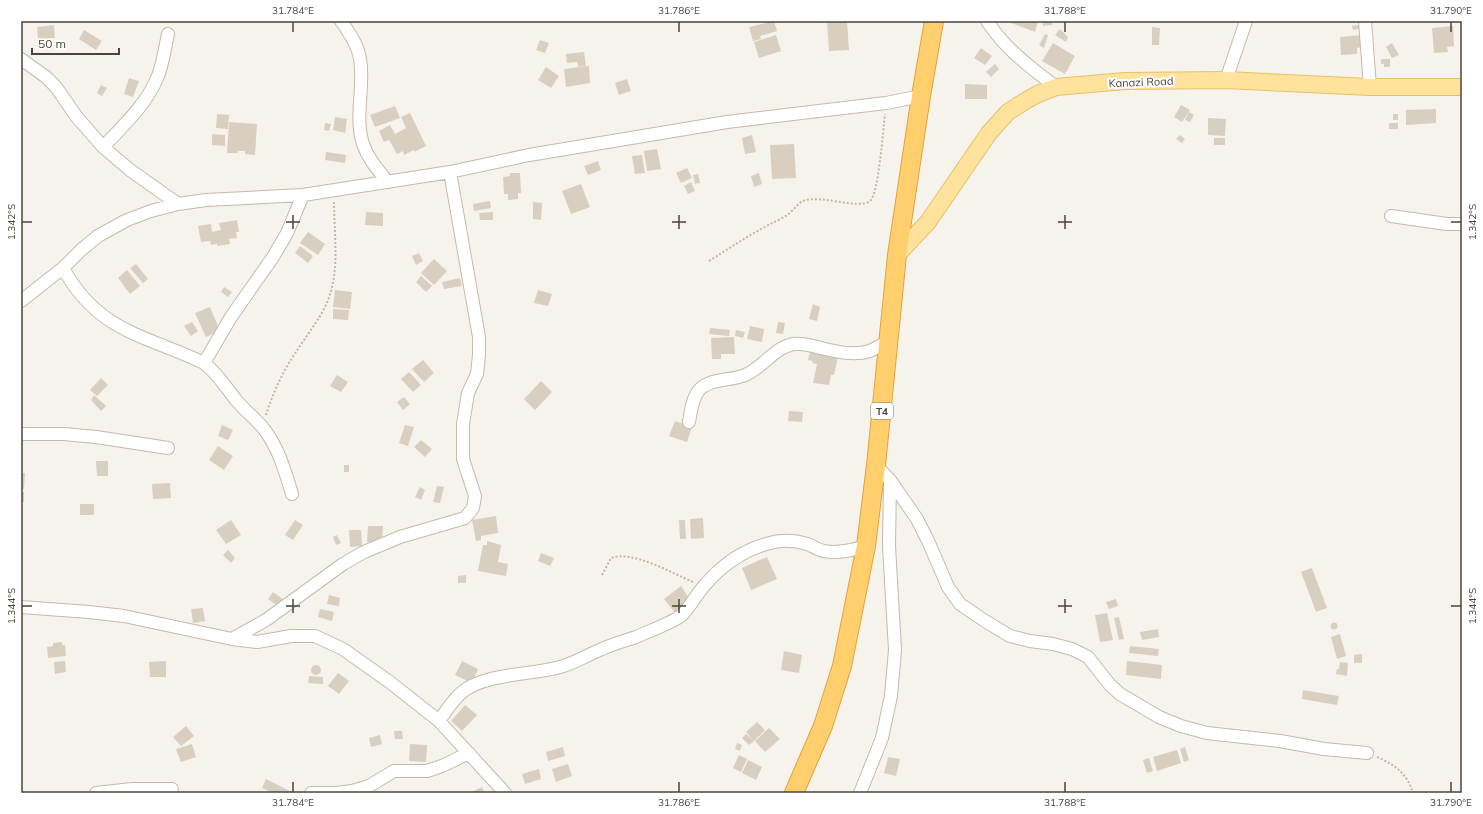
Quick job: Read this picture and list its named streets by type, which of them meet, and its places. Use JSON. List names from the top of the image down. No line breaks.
{"streets":{"highway":["T4"],"main road":["Kanazi Road"]},"crossings":[["Kanazi Road","T4"]],"scale_bar":"50 m","coordinates":["31.784°E","31.786°E","31.788°E","31.790°E","1.342°S","1.344°S"]}
